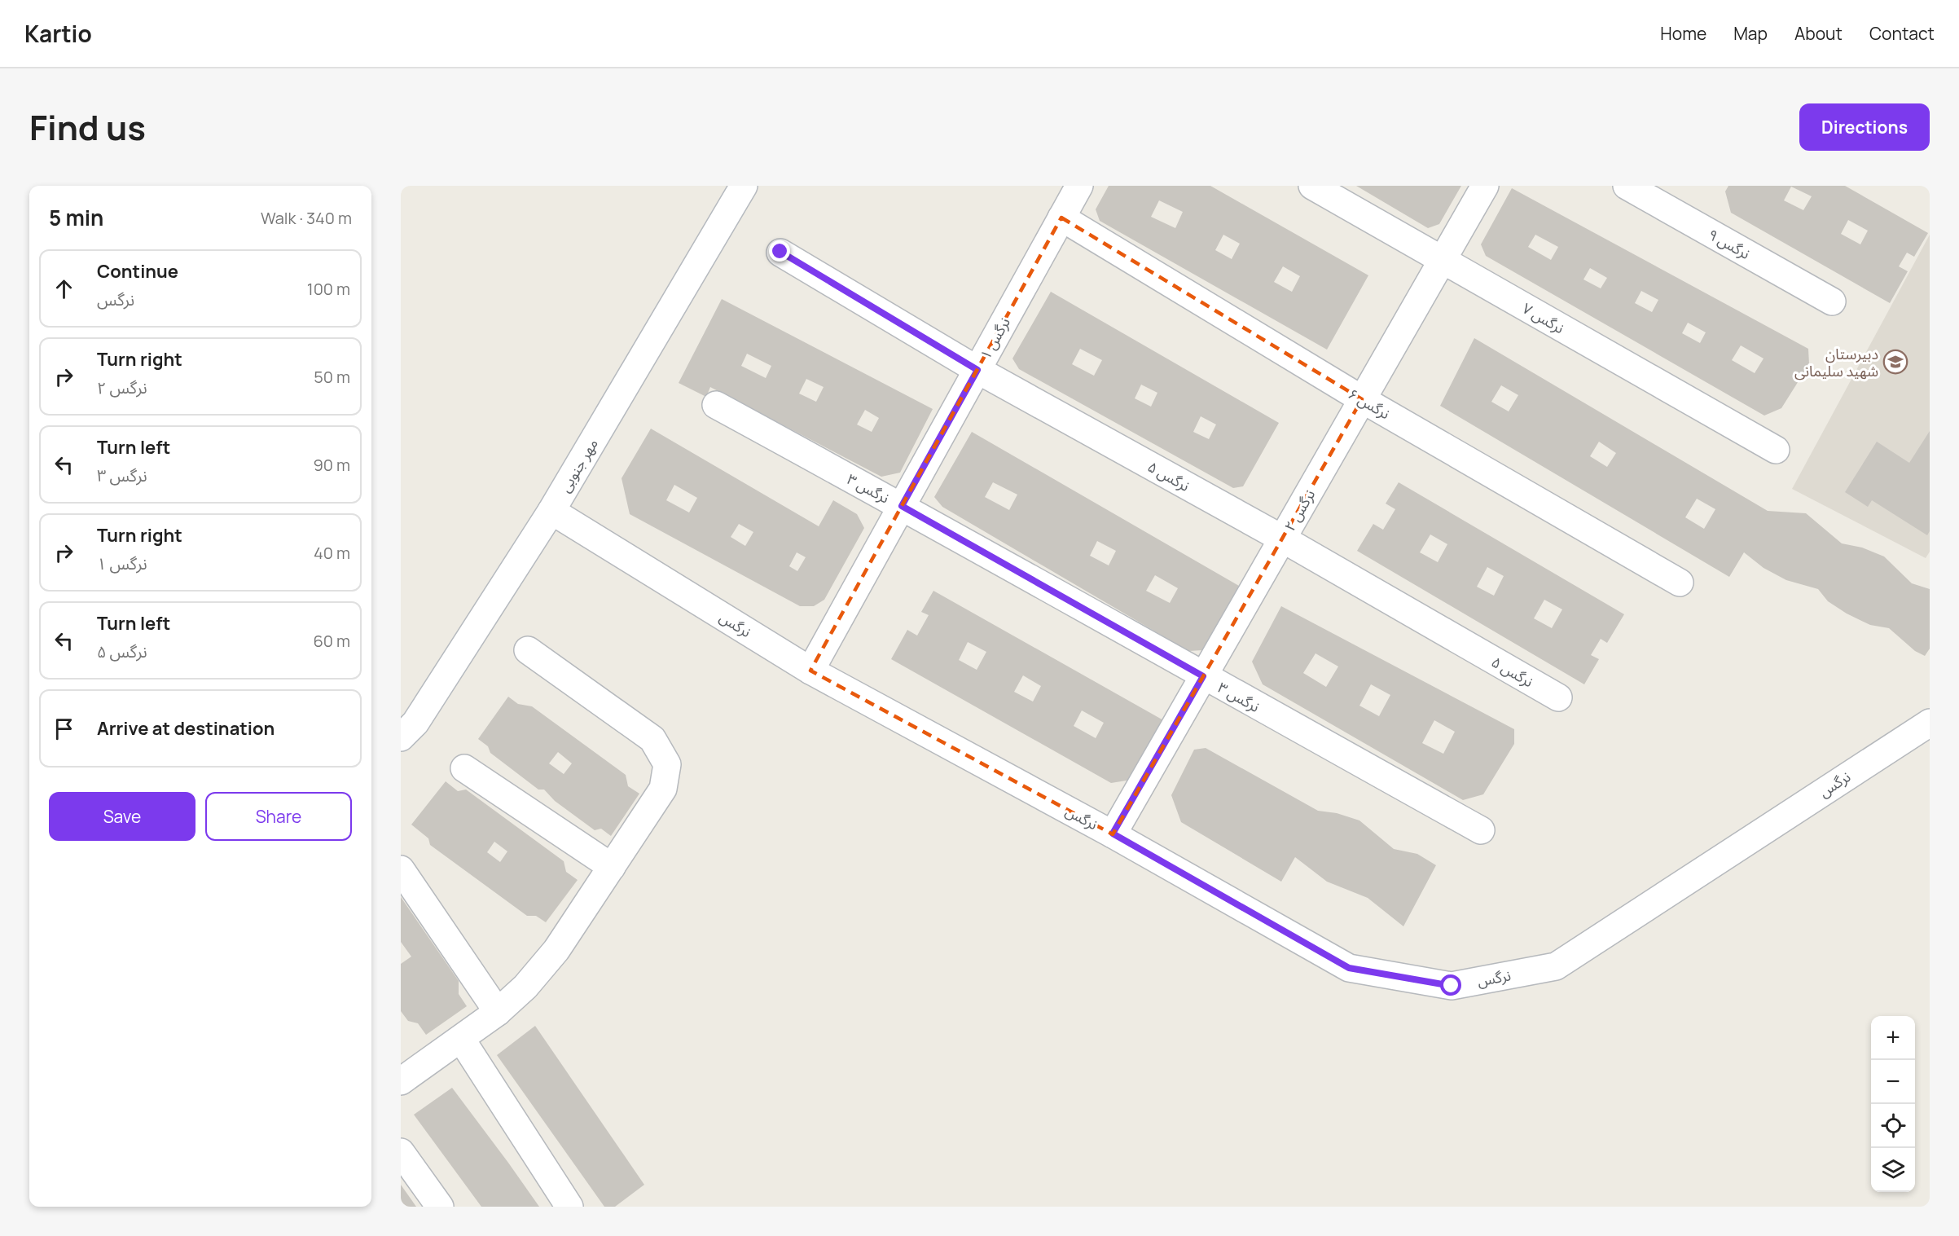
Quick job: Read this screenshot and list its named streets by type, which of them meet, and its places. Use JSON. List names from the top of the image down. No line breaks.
{"streets":{"street":["نرگس ۹","نرگس ۷","نرگس ۱","نرگس ۶","مهر جنوبی","نرگس ۵","نرگس ۳","نرگس ۲","نرگس"]},"crossings":[["نرگس ۷","نرگس ۲"],["نرگس ۱","نرگس ۶"],["نرگس ۱","نرگس ۵"],["نرگس ۱","نرگس ۳"],["نرگس ۱","نرگس"],["نرگس ۶","نرگس ۲"],["مهر جنوبی","نرگس"],["نرگس ۵","نرگس ۲"],["نرگس ۳","نرگس ۲"],["نرگس ۲","نرگس"]],"places":{"school or university":["دبیرستان شهید سلیمانی"]},"page":{"header":"Kartio","nav":["Home","Map","About","Contact"],"title":"Find us","buttons":["Directions",["Save","Share"]],"heading":["5 min","Walk · 340 m"],"list":[["Continue","نرگس","100 m"],["Turn right","نرگس ۲","50 m"],["Turn left","نرگس ۳","90 m"],["Turn right","نرگس ۱","40 m"],["Turn left","نرگس ۵","60 m"],"Arrive at destination"],"map_buttons":["+","−"]}}
